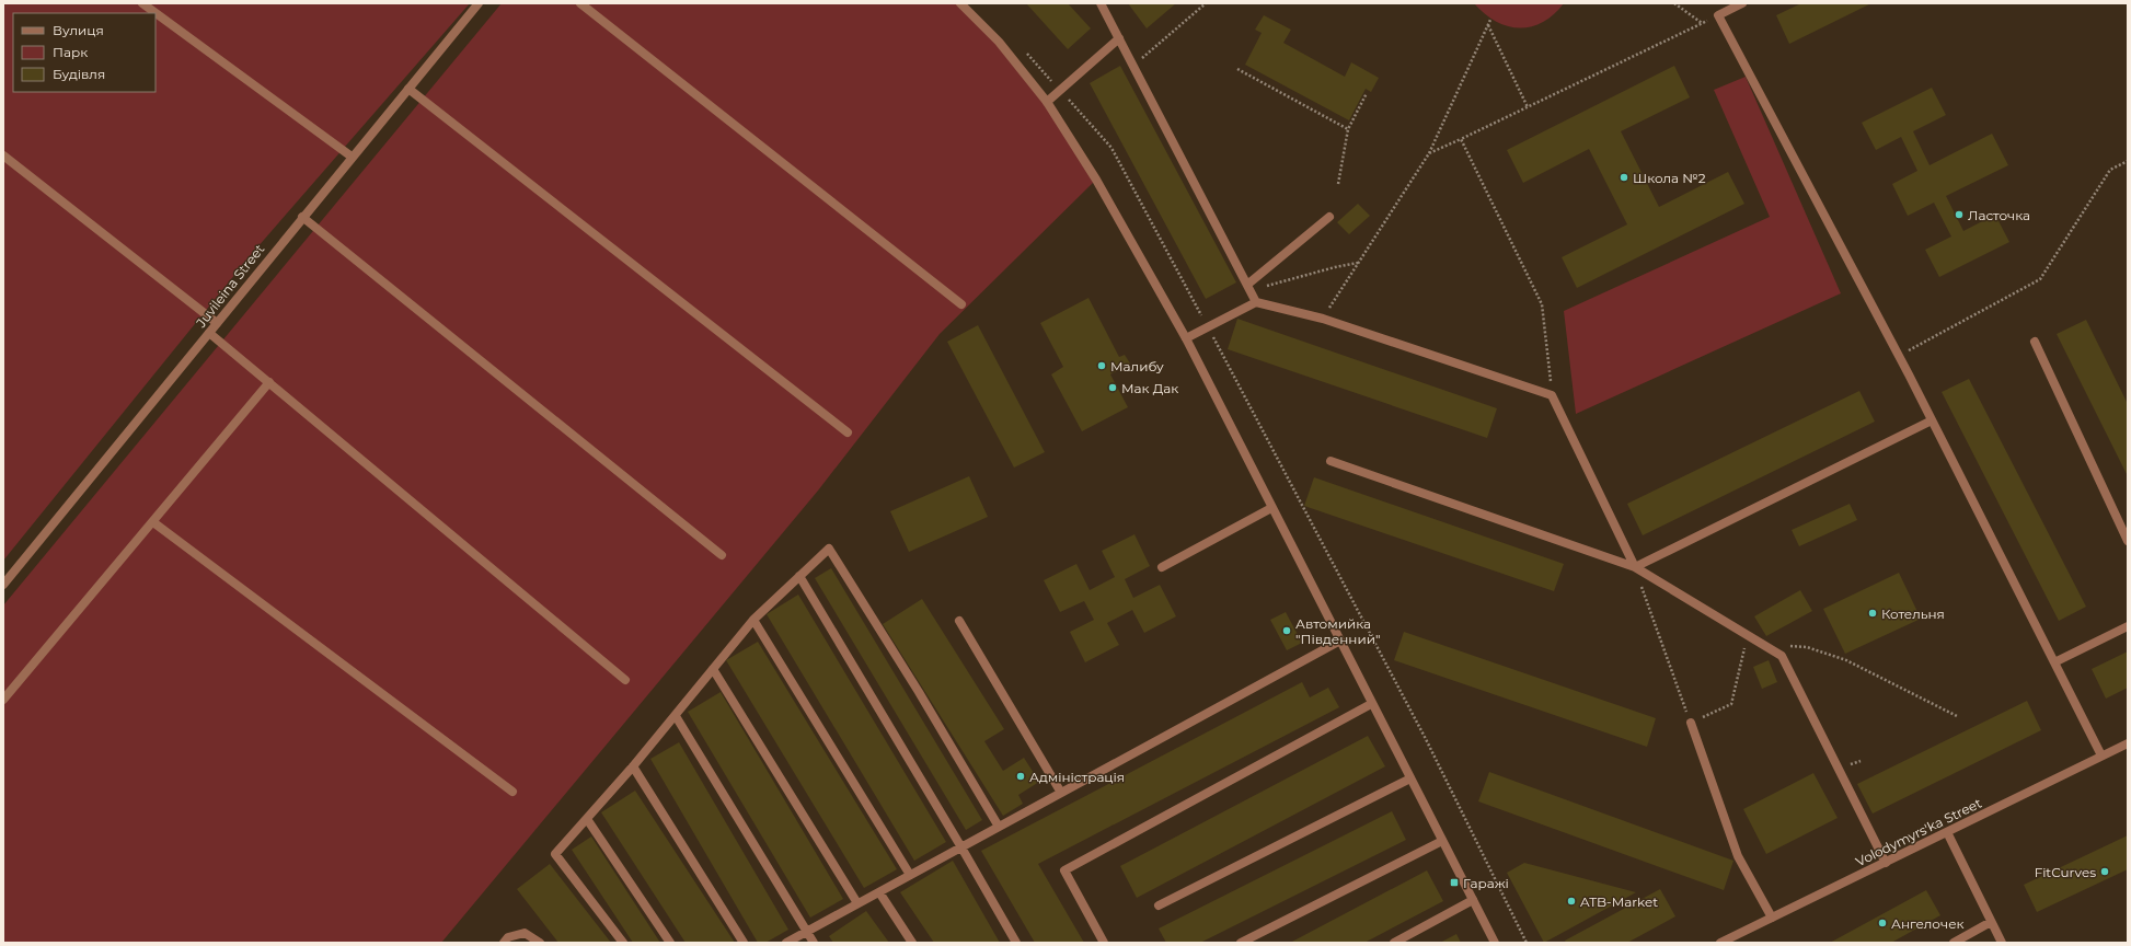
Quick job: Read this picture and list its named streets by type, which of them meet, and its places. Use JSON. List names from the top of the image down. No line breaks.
{"streets":{"street":["Juvileina Street","Volodymyrs'ka Street"]},"places":{"other":["Школа №2","Ласточка","Малибу","Мак Дак","Котельня","Автомийка \"Південний\"","Адміністрація","FitCurves","ATB-Market","Ангелочек"],"transit":["Гаражі"]},"legend":["Вулиця","Парк","Будівля"]}
